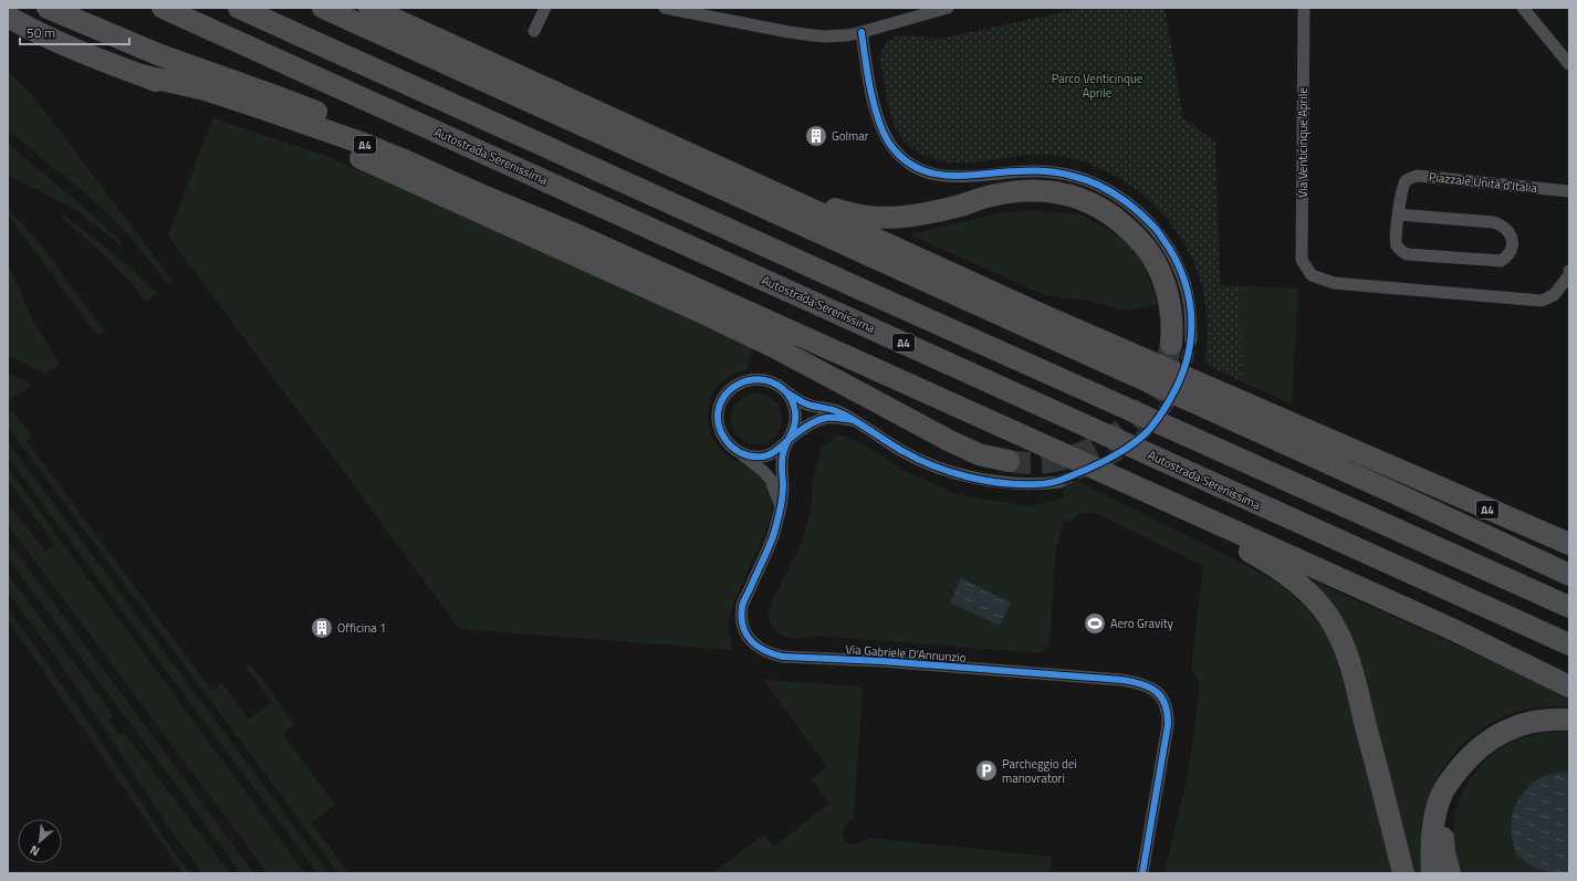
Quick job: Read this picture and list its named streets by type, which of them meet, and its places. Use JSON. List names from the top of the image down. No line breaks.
{"streets":{"highway":["A4","Autostrada Serenissima"],"street":["Via Venticinque Aprile","Piazzale Unità d'Italia","Via Gabriele D'Annunzio"]},"parks":["Parco Venticinque Aprile"],"places":{"building":["Golmar","Officina 1"],"sports":["Aero Gravity"],"parking":["Parcheggio dei manovratori"]},"scale_bar":"50 m","north":"bottom left"}
